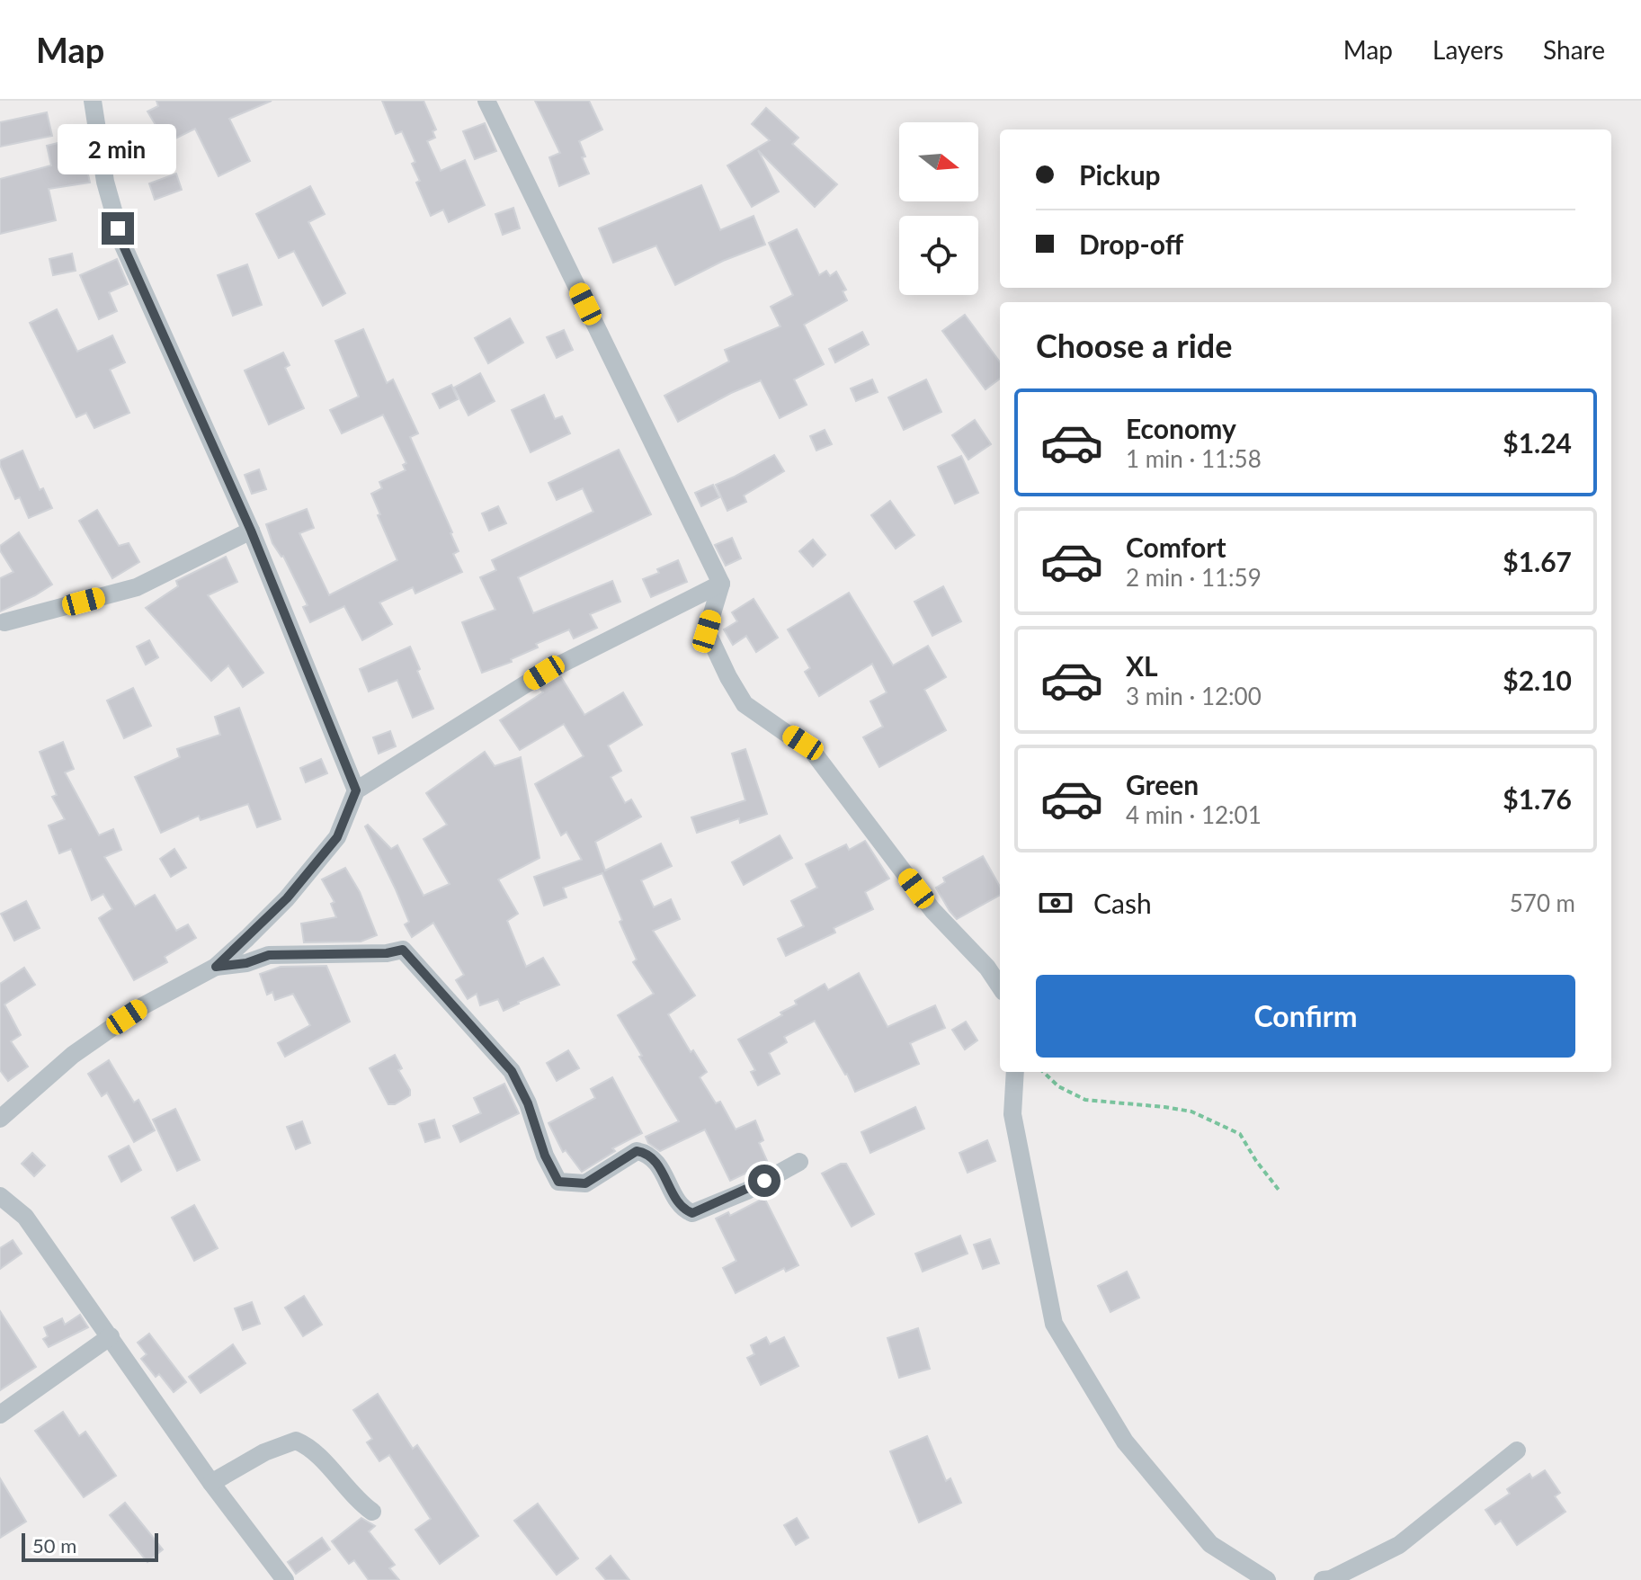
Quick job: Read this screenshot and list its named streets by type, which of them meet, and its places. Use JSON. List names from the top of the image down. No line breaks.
{"scale_bar":"50 m","north":"right","page":{"header":"Map","nav":["Map","Layers","Share"],"bubble":"2 min","banner":["Pickup","Drop-off"],"heading":"Choose a ride","list":[{"name":"Economy","note":"1 min · 11:58","value":"$1.24"},{"name":"Comfort","note":"2 min · 11:59","value":"$1.67"},{"name":"XL","note":"3 min · 12:00","value":"$2.10"},{"name":"Green","note":"4 min · 12:01","value":"$1.76"}],"pay":["Cash","570 m"],"buttons":"Confirm","scale":"50 m"}}
